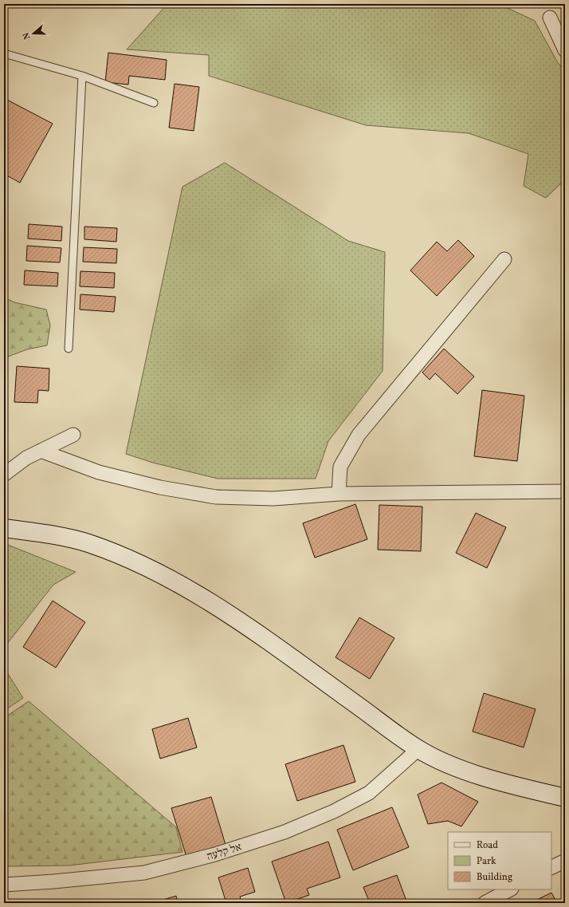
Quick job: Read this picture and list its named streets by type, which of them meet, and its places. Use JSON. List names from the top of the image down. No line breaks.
{"streets":{"street":["אל קלעה"]},"legend":["Road","Park","Building"],"north":"left"}
